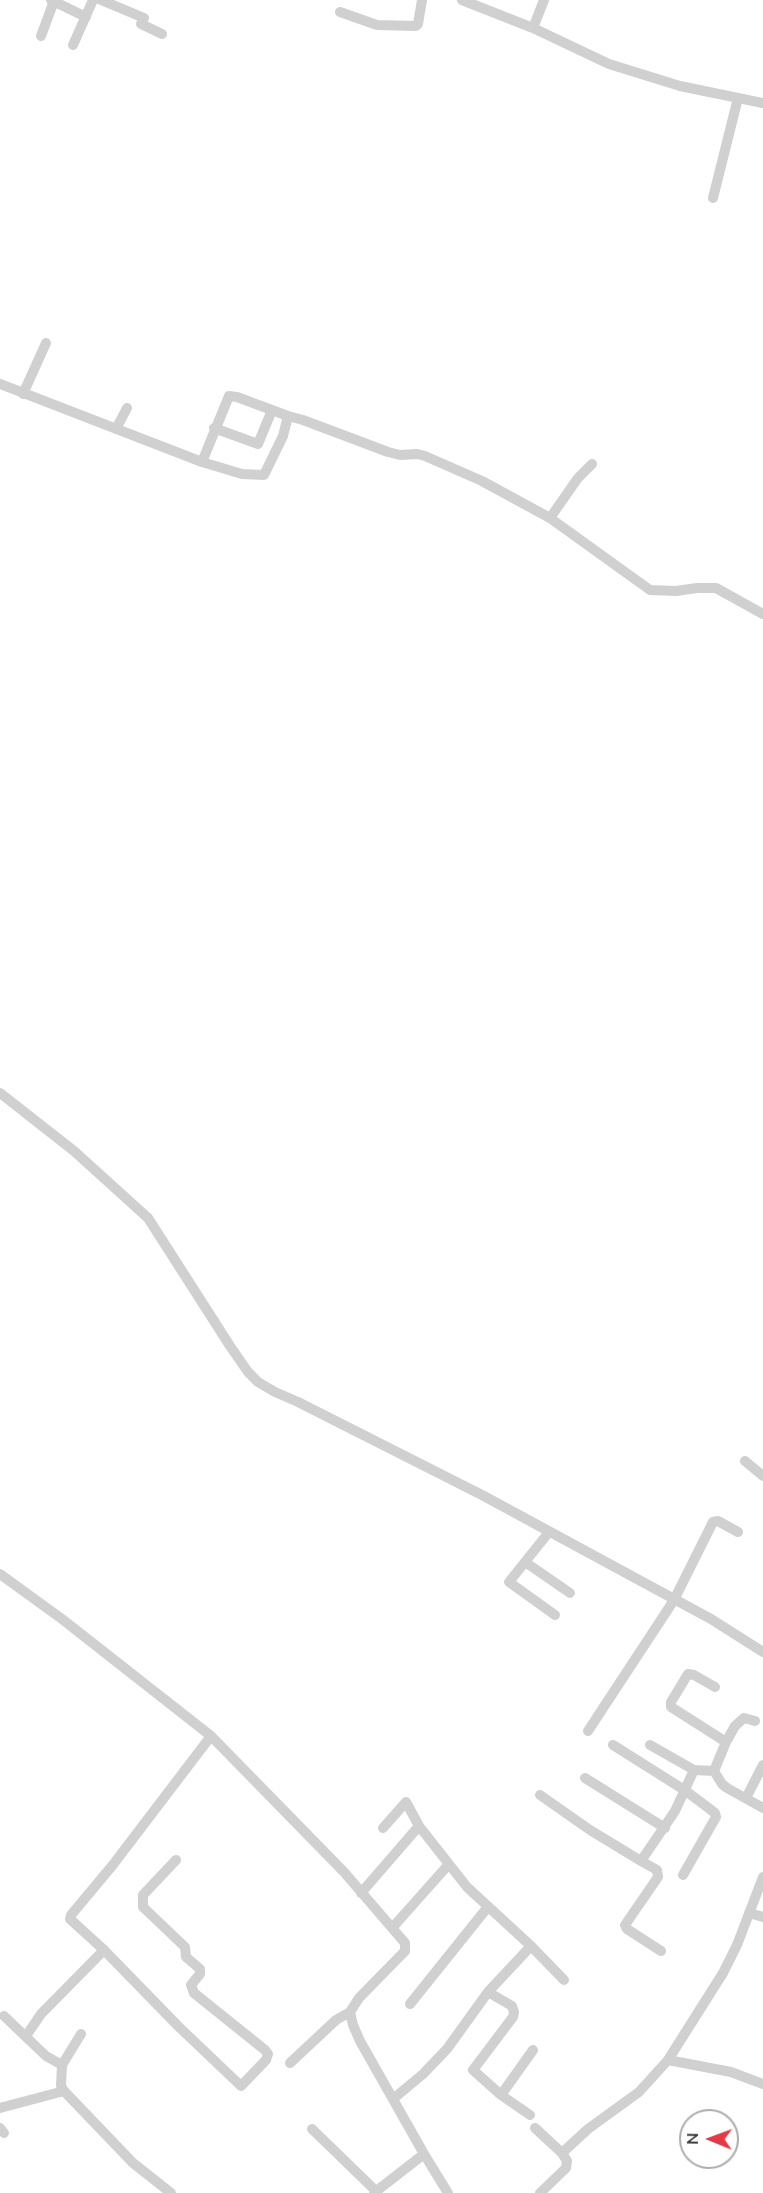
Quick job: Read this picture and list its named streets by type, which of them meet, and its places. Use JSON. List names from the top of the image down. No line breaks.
{"north":"left"}
